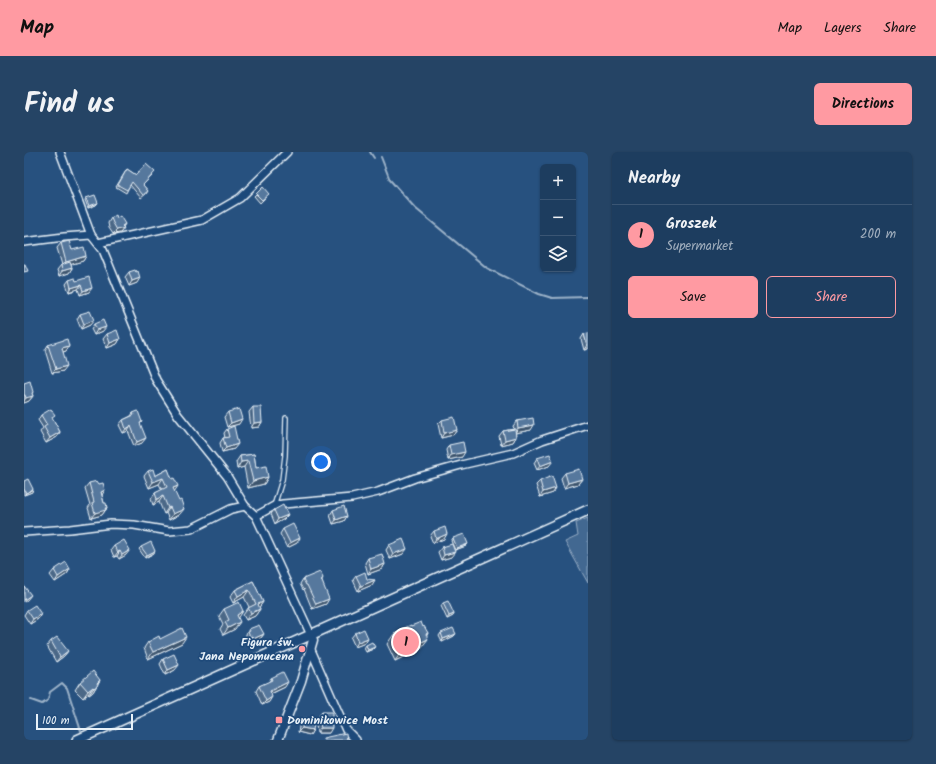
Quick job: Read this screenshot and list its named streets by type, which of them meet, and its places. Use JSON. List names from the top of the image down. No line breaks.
{"places":{"other":["Figura św. Jana Nepomucena"],"transit":["Dominikowice Most"]},"scale_bar":"100 m","page":{"header":"Map","nav":["Map","Layers","Share"],"title":"Find us","buttons":["Directions",["Save","Share"]],"heading":"Nearby","map_buttons":["+","−"],"list":[{"mark":"1","name":"Groszek","note":"Supermarket","value":"200 m"}],"pins":"1","scale":"100 m"}}
